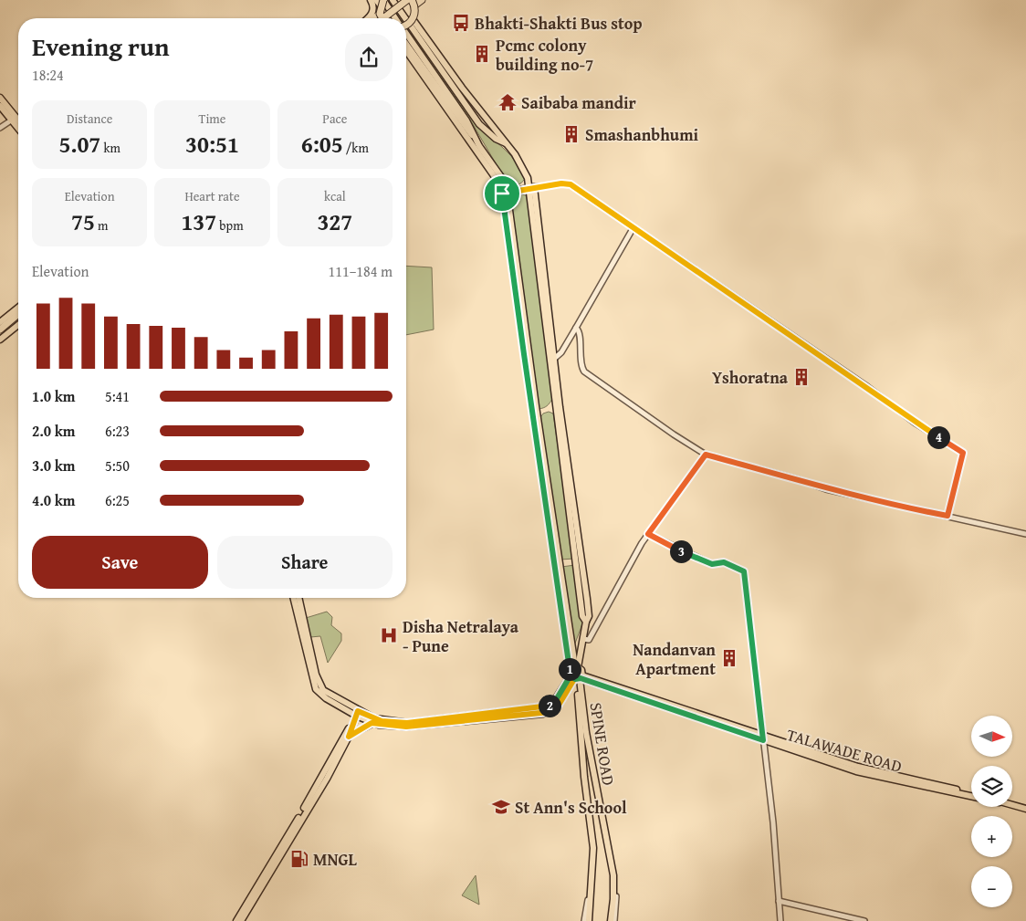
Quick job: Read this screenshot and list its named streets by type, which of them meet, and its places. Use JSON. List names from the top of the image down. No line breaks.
{"streets":{"main road":["SPINE ROAD","TALAWADE ROAD"]},"crossings":[["SPINE ROAD","TALAWADE ROAD"]],"places":{"bus stop":["Bhakti-Shakti Bus stop"],"building":["Pcmc colony building no-7","Smashanbhumi","Yshoratna","Nandanvan Apartment"],"temple":["Saibaba mandir"],"hospital":["Disha Netralaya - Pune"],"school or university":["St Ann's School"],"fuel station":["MNGL"]},"north":"right","page":{"heading":["Evening run","18:24"],"stats":[["Distance","5.07 km"],["Time","30:51"],["Pace","6:05 /km"],["Elevation","75 m"],["Heart rate","137 bpm"],["kcal","327"]],"chart":["Elevation","111–184 m"],"list":[{"name":"1.0 km","note":"5:41"},{"name":"2.0 km","note":"6:23"},{"name":"3.0 km","note":"5:50"},{"name":"4.0 km","note":"6:25"}],"pins":["4","3","1","2"],"buttons":["Save","Share"],"map_buttons":["+","−"]}}
